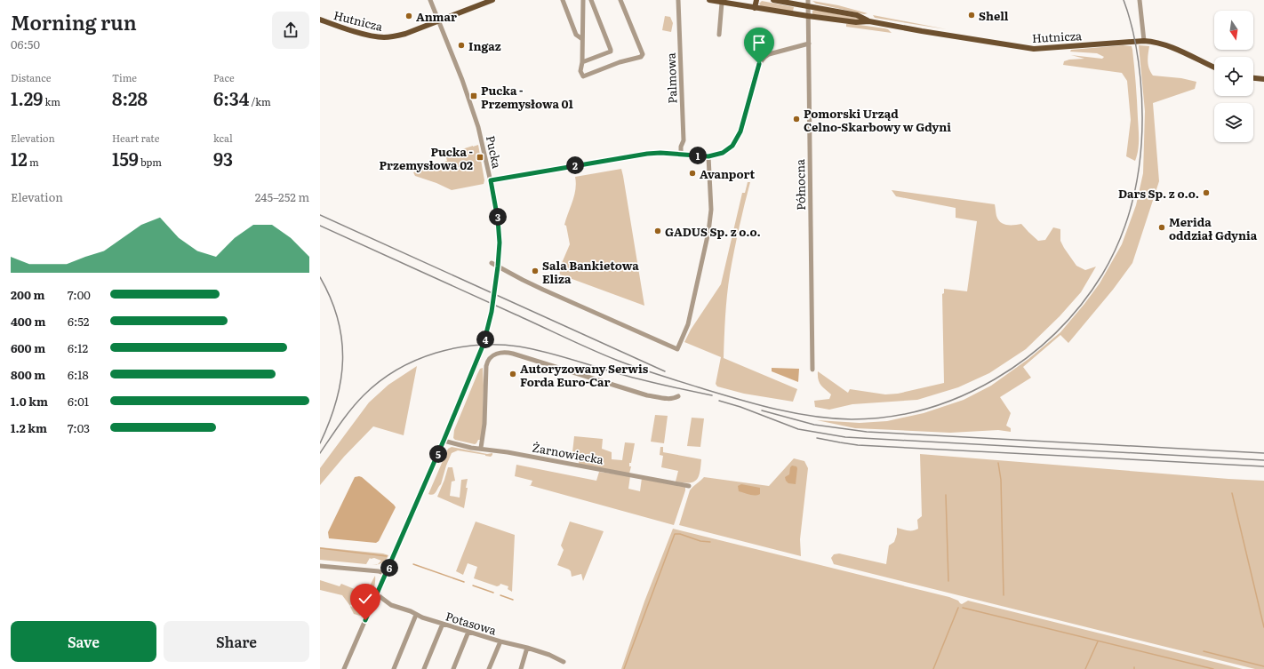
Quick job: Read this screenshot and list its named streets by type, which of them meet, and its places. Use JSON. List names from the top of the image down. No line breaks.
{"streets":{"main road":["Hutnicza"],"street":["Palmowa","Pucka","Północna","Żarnowiecka","Potasowa"]},"crossings":[["Hutnicza","Pucka"],["Hutnicza","Północna"],["Pucka","Żarnowiecka"],["Pucka","Potasowa"]],"places":{"other":["Shell","Anmar","Ingaz","Pomorski Urząd Celno-Skarbowy w Gdyni","Avanport","Dars Sp. z o.o.","Merida oddział Gdynia","GADUS Sp. z o.o.","Sala Bankietowa Eliza","Autoryzowany Serwis Forda Euro-Car"],"transit":["Pucka - Przemysłowa 01","Pucka - Przemysłowa 02"]},"north":"bottom","page":{"heading":["Morning run","06:50"],"stats":[["Distance","1.29 km"],["Time","8:28"],["Pace","6:34 /km"],["Elevation","12 m"],["Heart rate","159 bpm"],["kcal","93"]],"pins":["1","2","3","4","5","6"],"chart":["Elevation","245–252 m"],"list":[{"name":"200 m","note":"7:00"},{"name":"400 m","note":"6:52"},{"name":"600 m","note":"6:12"},{"name":"800 m","note":"6:18"},{"name":"1.0 km","note":"6:01"},{"name":"1.2 km","note":"7:03"}],"buttons":["Save","Share"]}}
